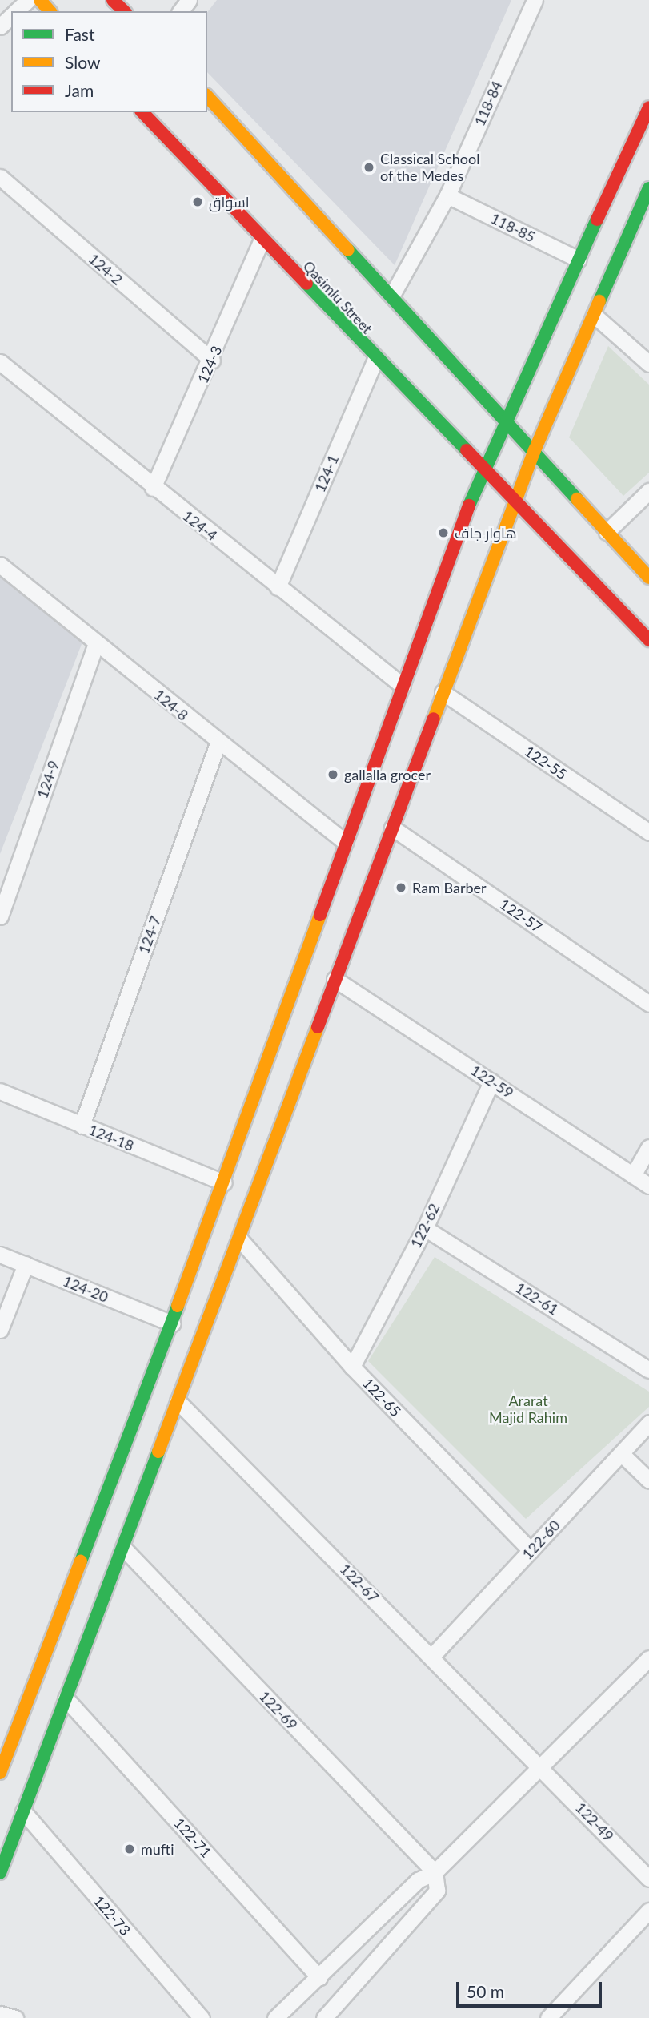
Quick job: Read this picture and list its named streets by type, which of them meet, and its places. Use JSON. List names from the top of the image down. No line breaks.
{"streets":{"main road":["Qasimlu Street"],"street":["118-84","118-85","124-2","124-3","124-1","124-4","124-8","122-55","124-9","122-57","124-7","122-59","124-18","122-62","124-20","122-61","122-65","122-60","122-67","122-69","122-49","122-71","122-73"]},"crossings":[["118-84","118-85"],["124-2","124-3"],["Qasimlu Street","124-3"],["Qasimlu Street","124-1"],["124-3","124-4"],["124-1","124-4"],["124-8","124-9"],["124-8","124-7"],["124-7","124-18"],["122-59","122-62"],["122-62","122-61"],["122-62","122-65"],["122-65","122-60"],["122-60","122-67"],["122-67","122-49"]],"parks":["Ararat Majid Rahim"],"places":["Classical School of the Medes","اسواق","هاوار جاف","gallalla grocer","Ram Barber","mufti"],"legend":["Fast","Slow","Jam"],"scale_bar":"50 m"}
